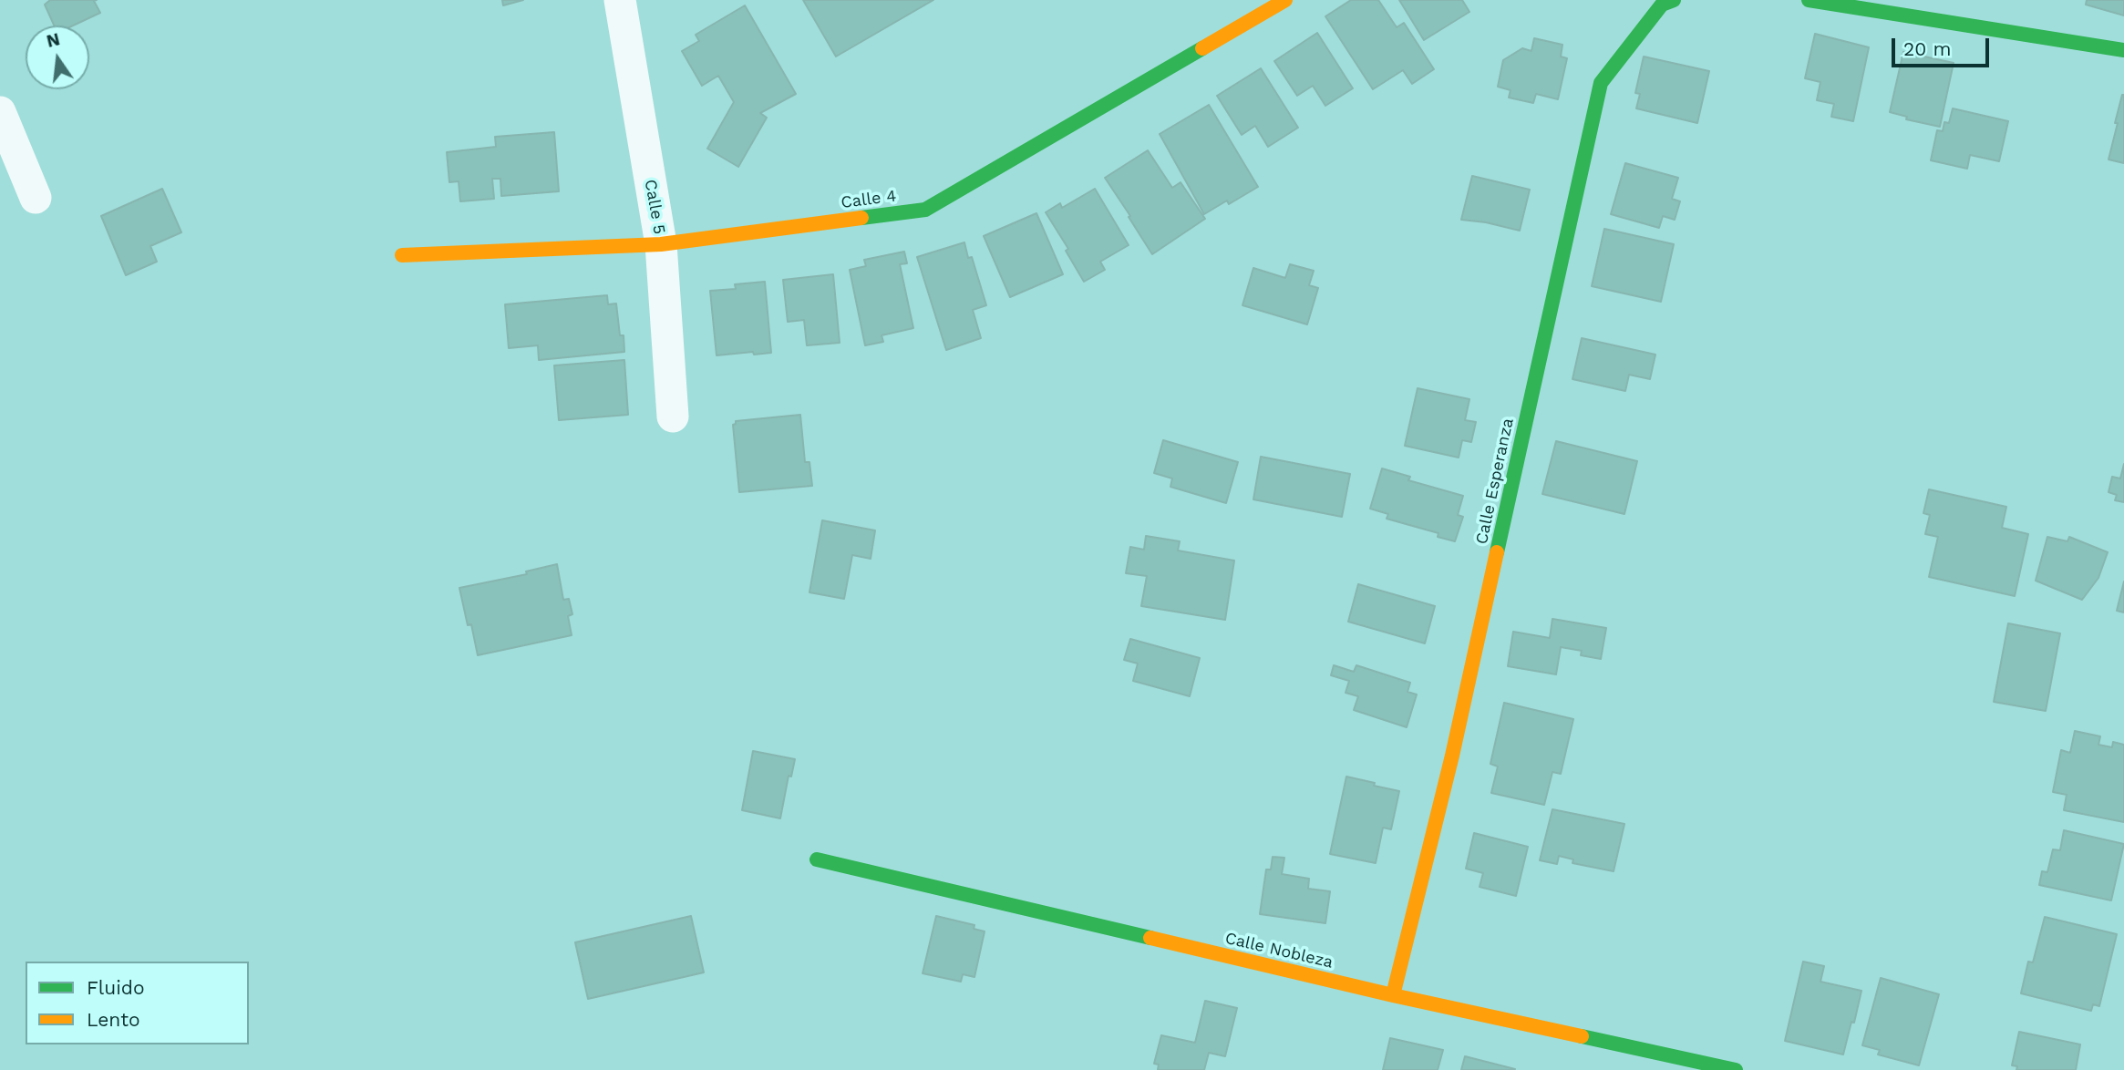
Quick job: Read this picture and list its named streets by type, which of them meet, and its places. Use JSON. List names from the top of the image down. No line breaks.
{"streets":{"street":["Calle 4","Calle 5","Calle Esperanza","Calle Nobleza"]},"crossings":[["Calle 4","Calle 5"],["Calle Esperanza","Calle Nobleza"]],"legend":["Fluido","Lento"],"scale_bar":"20 m","north":"top"}
